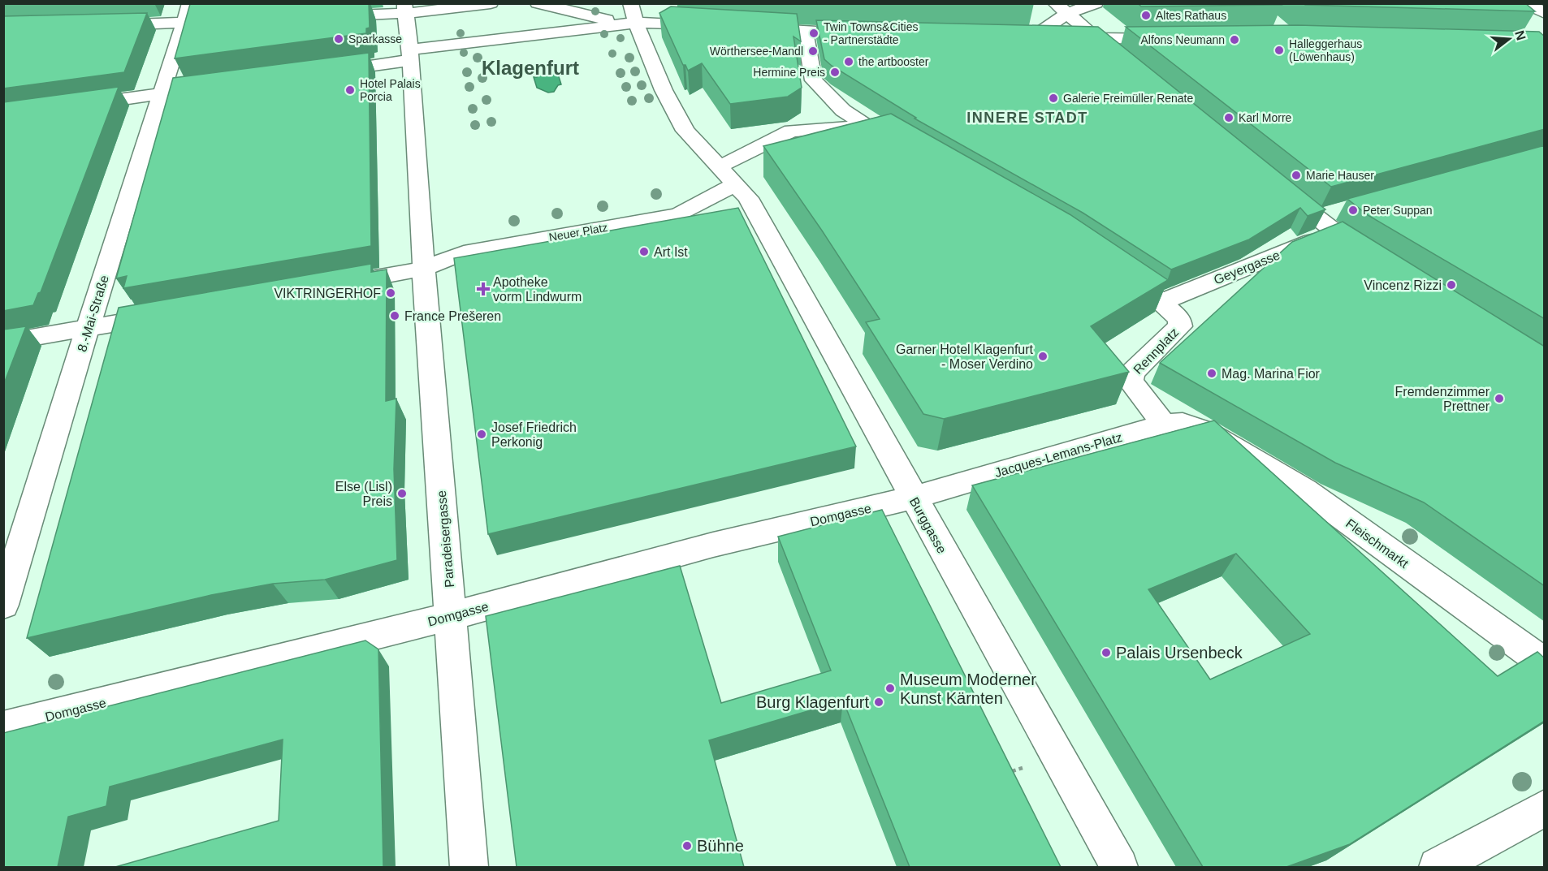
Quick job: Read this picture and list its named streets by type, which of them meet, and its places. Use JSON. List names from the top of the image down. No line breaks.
{"streets":{"street":["Neuer Platz","Geyergasse","8.-Mai-Straße","Rennplatz","Jacques-Lemans-Platz","Domgasse","Burggasse","Paradeisergasse","Fleischmarkt"]},"crossings":[["Neuer Platz","Burggasse"],["Neuer Platz","Paradeisergasse"],["Geyergasse","Rennplatz"],["Rennplatz","Jacques-Lemans-Platz"],["Jacques-Lemans-Platz","Domgasse"],["Jacques-Lemans-Platz","Burggasse"],["Jacques-Lemans-Platz","Fleischmarkt"],["Domgasse","Burggasse"],["Domgasse","Paradeisergasse"]],"districts":["Klagenfurt","INNERE STADT"],"places":{"other":["Altes Rathaus","Twin Towns&Cities - Partnerstädte","Sparkasse","Alfons Neumann","Halleggerhaus (Löwenhaus)","Wörthersee-Mandl","the artbooster","Hermine Preis","Hotel Palais Porcia","Galerie Freimüller Renate","Karl Morre","Marie Hauser","Peter Suppan","Art Ist","Vincenz Rizzi","VIKTRINGERHOF","France Prešeren","Garner Hotel Klagenfurt - Moser Verdino","Mag. Marina Fior","Fremdenzimmer Prettner","Josef Friedrich Perkonig","Else (Lisl) Preis","Palais Ursenbeck","Museum Moderner Kunst Kärnten","Burg Klagenfurt","Bühne"],"health":["Apotheke vorm Lindwurm"]},"north":"right"}
